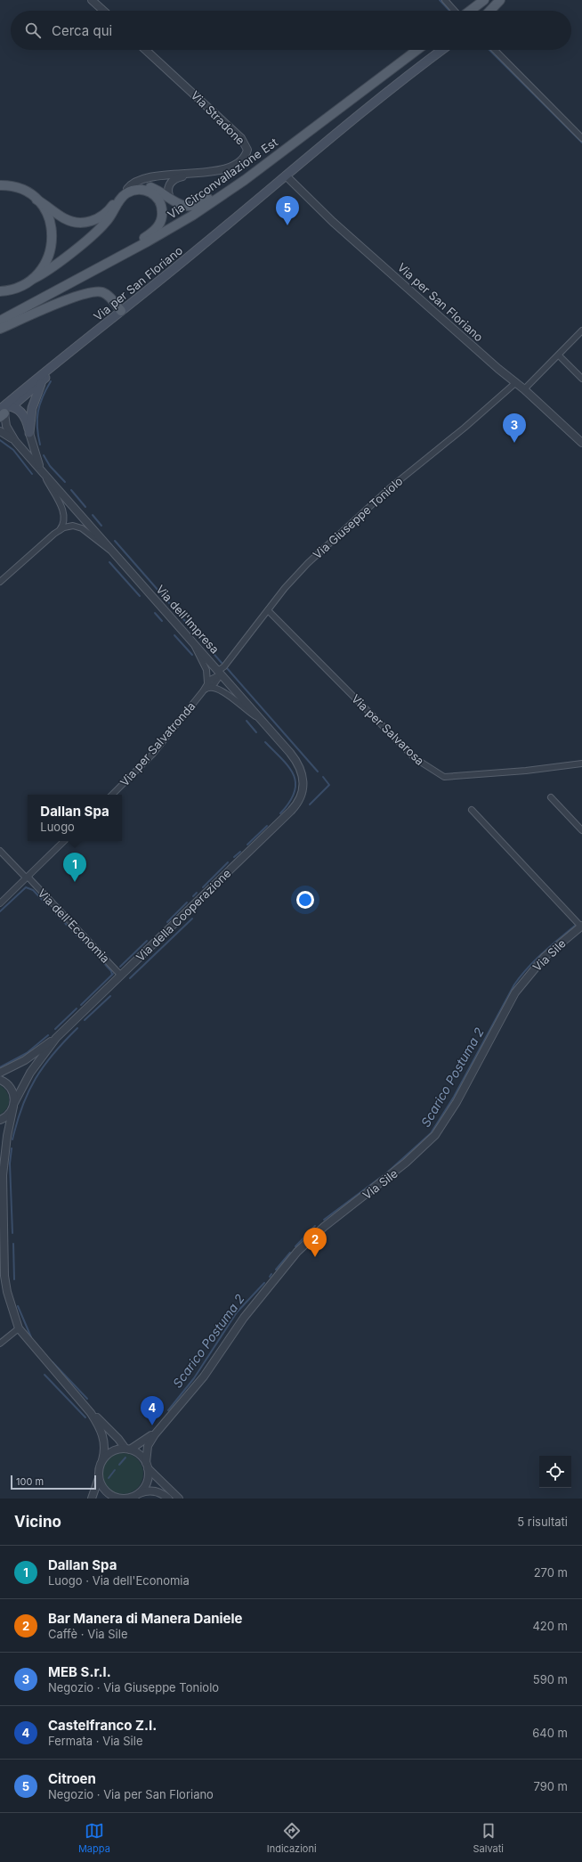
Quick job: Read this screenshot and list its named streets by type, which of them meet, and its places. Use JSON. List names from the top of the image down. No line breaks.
{"streets":{"main road":["Via Circonvallazione Est","Via per San Floriano"],"street":["Via Stradone","Via Giuseppe Toniolo","Via dell'Impresa","Via per Salvarosa","Via per Salvatronda","Via della Cooperazione","Via dell'Economia","Via Sile"]},"crossings":[["Via per San Floriano","Via Giuseppe Toniolo"],["Via per San Floriano","Via dell'Impresa"],["Via Giuseppe Toniolo","Via dell'Impresa"],["Via Giuseppe Toniolo","Via per Salvarosa"],["Via Giuseppe Toniolo","Via per Salvatronda"],["Via dell'Impresa","Via per Salvatronda"],["Via dell'Impresa","Via della Cooperazione"],["Via della Cooperazione","Via dell'Economia"],["Via della Cooperazione","Via Sile"]],"water":["Scarico Postuma 2"],"scale_bar":"100 m","page":{"search":"Cerca qui","pins":["5","3","1","2","4"],"popup":["Dallan Spa","Luogo"],"scale":"100 m","heading":["Vicino","5 risultati"],"list":[{"mark":"1","name":"Dallan Spa","note":"Luogo · Via dell'Economia","value":"270 m"},{"mark":"2","name":"Bar Manera di Manera Daniele","note":"Caffè · Via Sile","value":"420 m"},{"mark":"3","name":"MEB S.r.l.","note":"Negozio · Via Giuseppe Toniolo","value":"590 m"},{"mark":"4","name":"Castelfranco Z.I.","note":"Fermata · Via Sile","value":"640 m"},{"mark":"5","name":"Citroen","note":"Negozio · Via per San Floriano","value":"790 m"}],"nav":["Mappa","Indicazioni","Salvati"]}}
